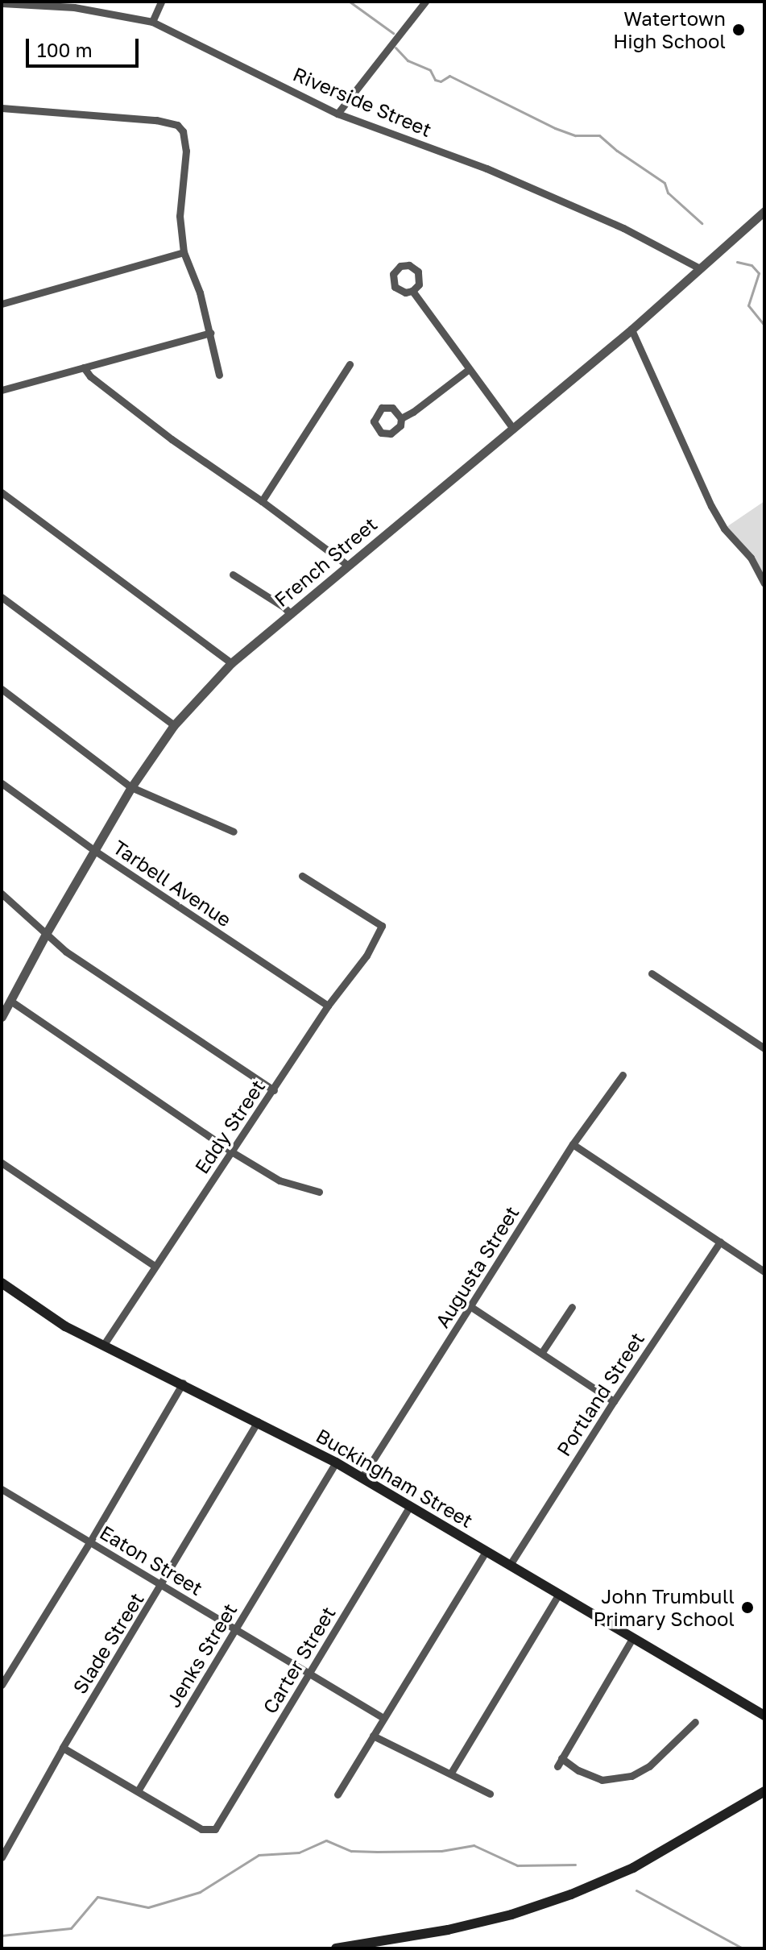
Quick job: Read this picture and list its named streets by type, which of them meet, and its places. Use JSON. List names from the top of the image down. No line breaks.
{"streets":{"main road":["Buckingham Street"],"street":["Riverside Street","French Street","Tarbell Avenue","Eddy Street","Augusta Street","Portland Street","Eaton Street","Slade Street","Jenks Street","Carter Street"]},"crossings":[["Riverside Street","French Street"],["French Street","Tarbell Avenue"],["Tarbell Avenue","Eddy Street"],["Eddy Street","Buckingham Street"],["Augusta Street","Buckingham Street"],["Portland Street","Buckingham Street"],["Buckingham Street","Slade Street"],["Buckingham Street","Jenks Street"],["Buckingham Street","Carter Street"],["Eaton Street","Slade Street"],["Eaton Street","Jenks Street"],["Eaton Street","Carter Street"],["Jenks Street","Carter Street"]],"places":["Watertown High School","John Trumbull Primary School"],"scale_bar":"100 m"}
